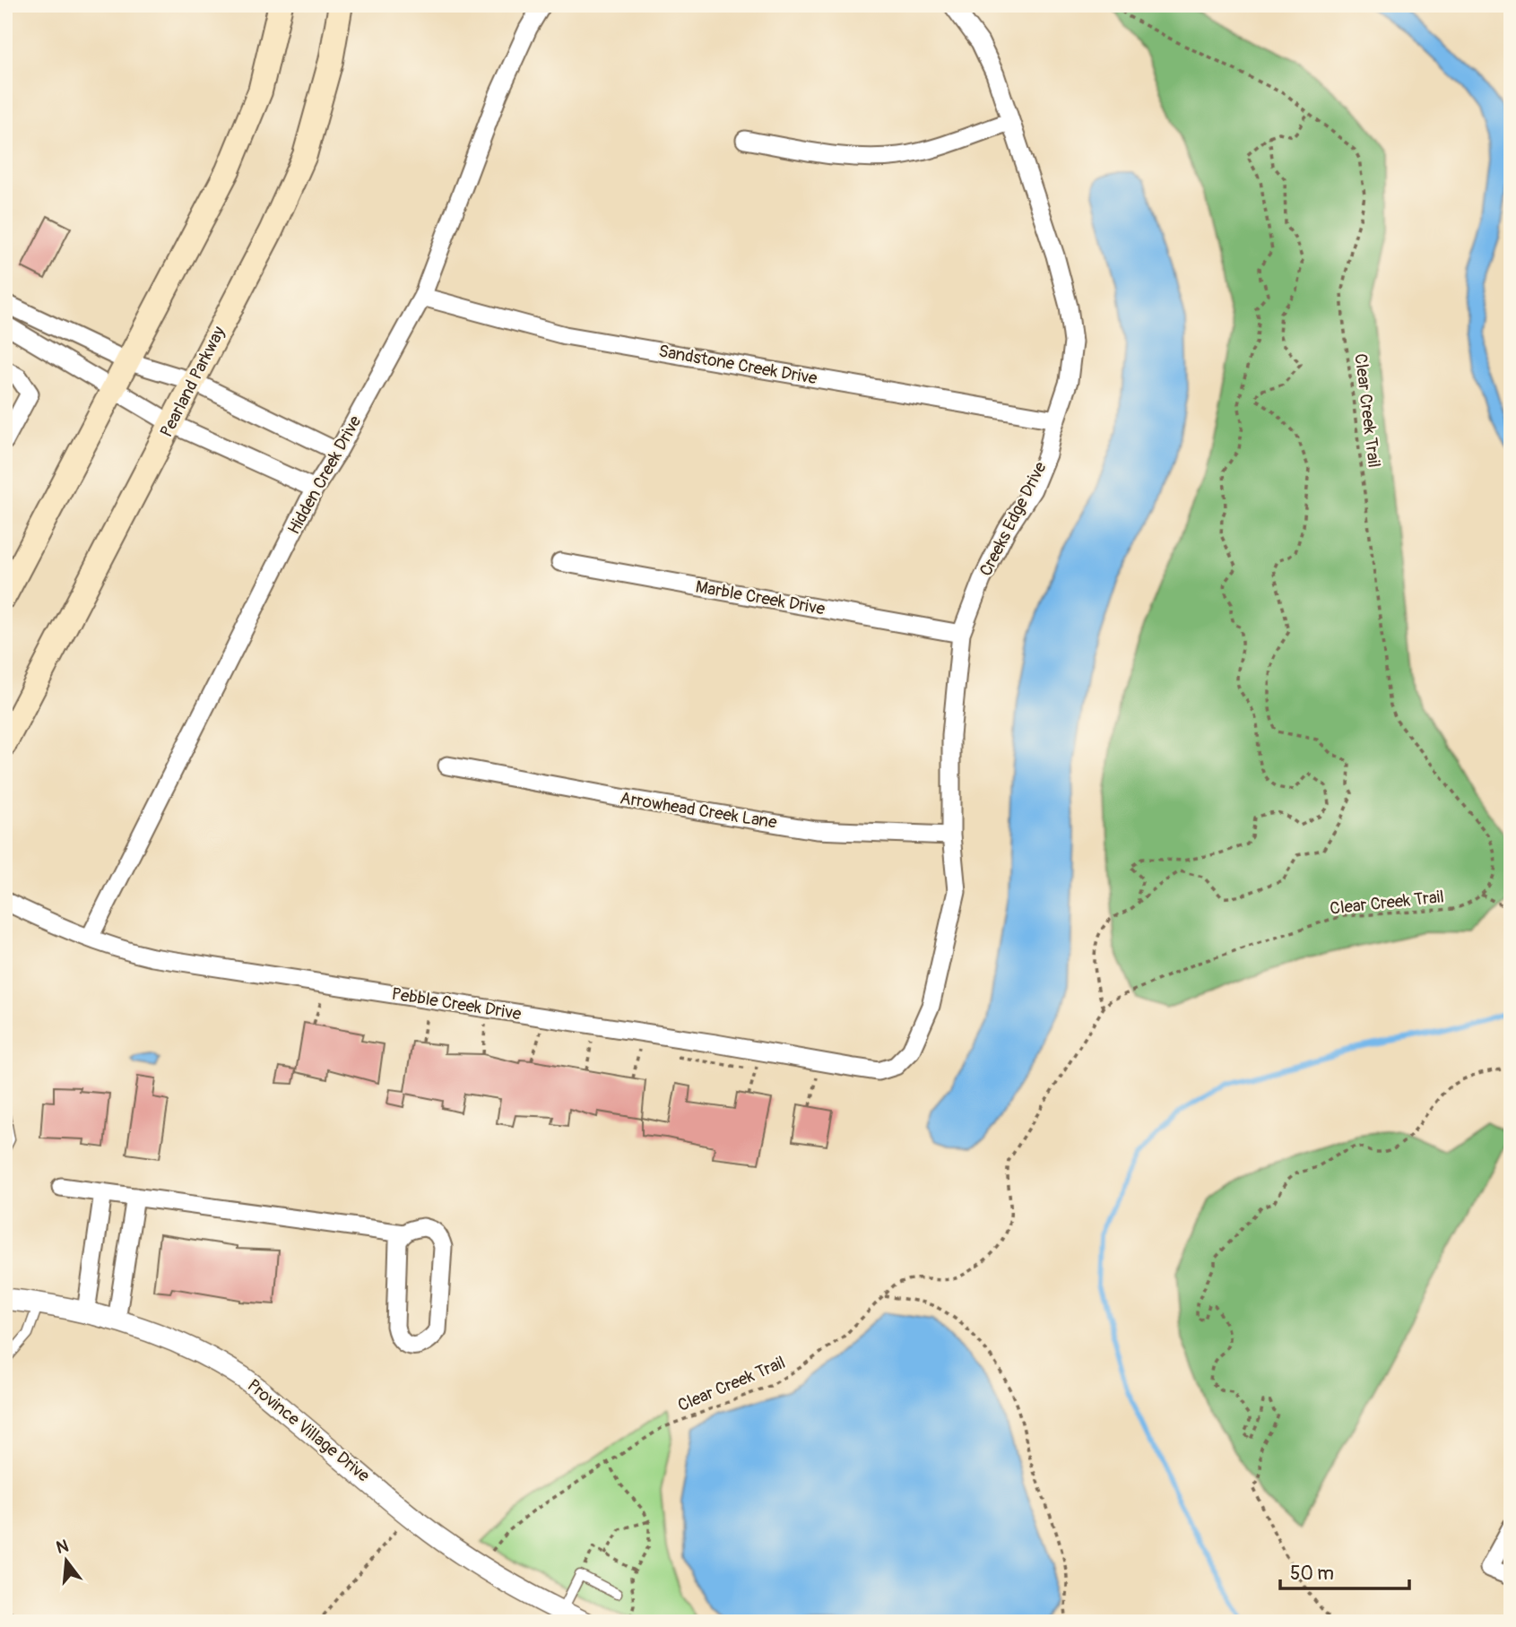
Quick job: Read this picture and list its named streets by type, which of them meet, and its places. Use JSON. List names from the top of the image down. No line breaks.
{"streets":{"main road":["Pearland Parkway"],"street":["Sandstone Creek Drive","Hidden Creek Drive","Creeks Edge Drive","Marble Creek Drive","Arrowhead Creek Lane","Pebble Creek Drive","Province Village Drive"],"path":["Clear Creek Trail"]},"crossings":[["Sandstone Creek Drive","Hidden Creek Drive"],["Sandstone Creek Drive","Creeks Edge Drive"],["Clear Creek Trail","Province Village Drive"],["Hidden Creek Drive","Pebble Creek Drive"],["Creeks Edge Drive","Marble Creek Drive"],["Creeks Edge Drive","Arrowhead Creek Lane"],["Creeks Edge Drive","Pebble Creek Drive"]],"scale_bar":"50 m","north":"top"}
